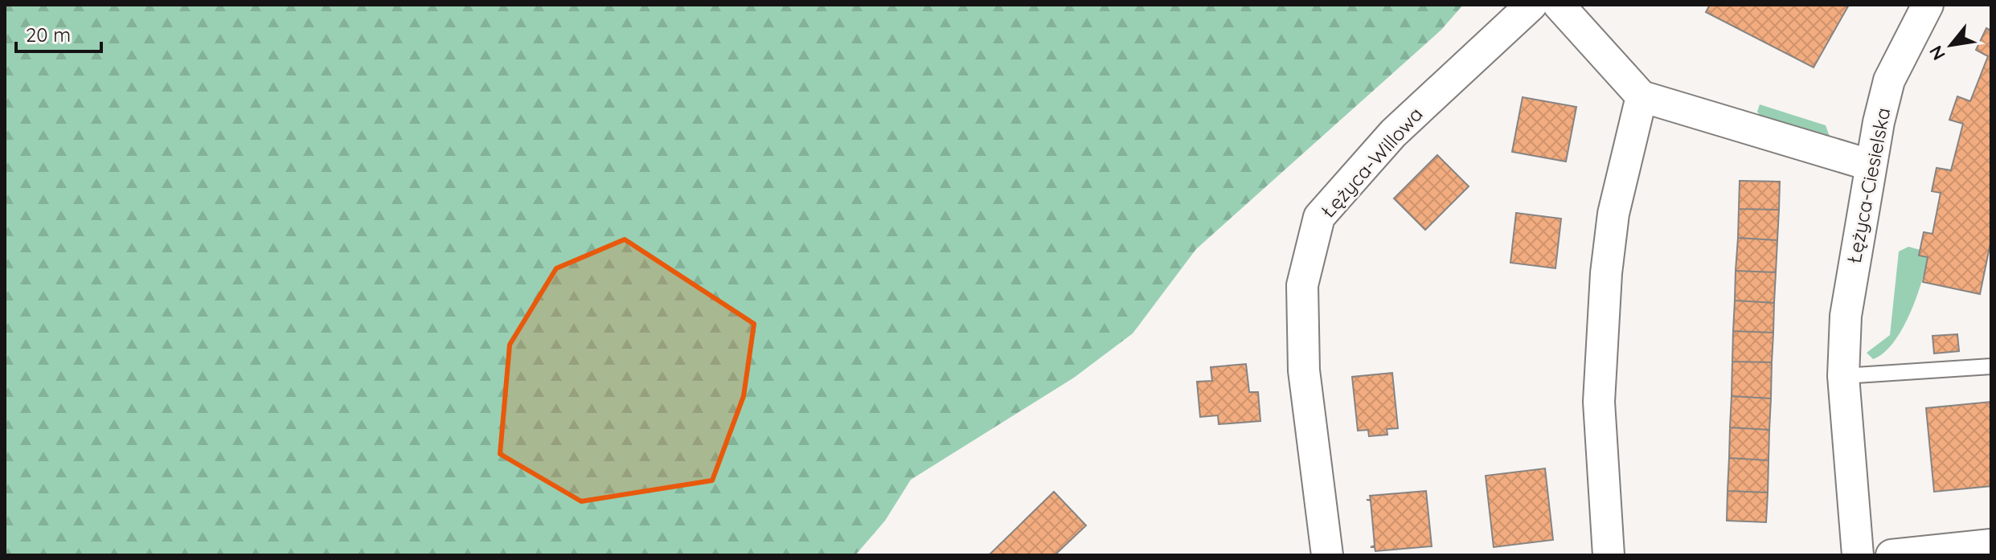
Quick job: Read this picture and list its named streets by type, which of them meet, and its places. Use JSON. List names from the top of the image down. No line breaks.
{"streets":{"street":["Łężyca-Willowa","Łężyca-Ciesielska"]},"scale_bar":"20 m","north":"bottom left"}
